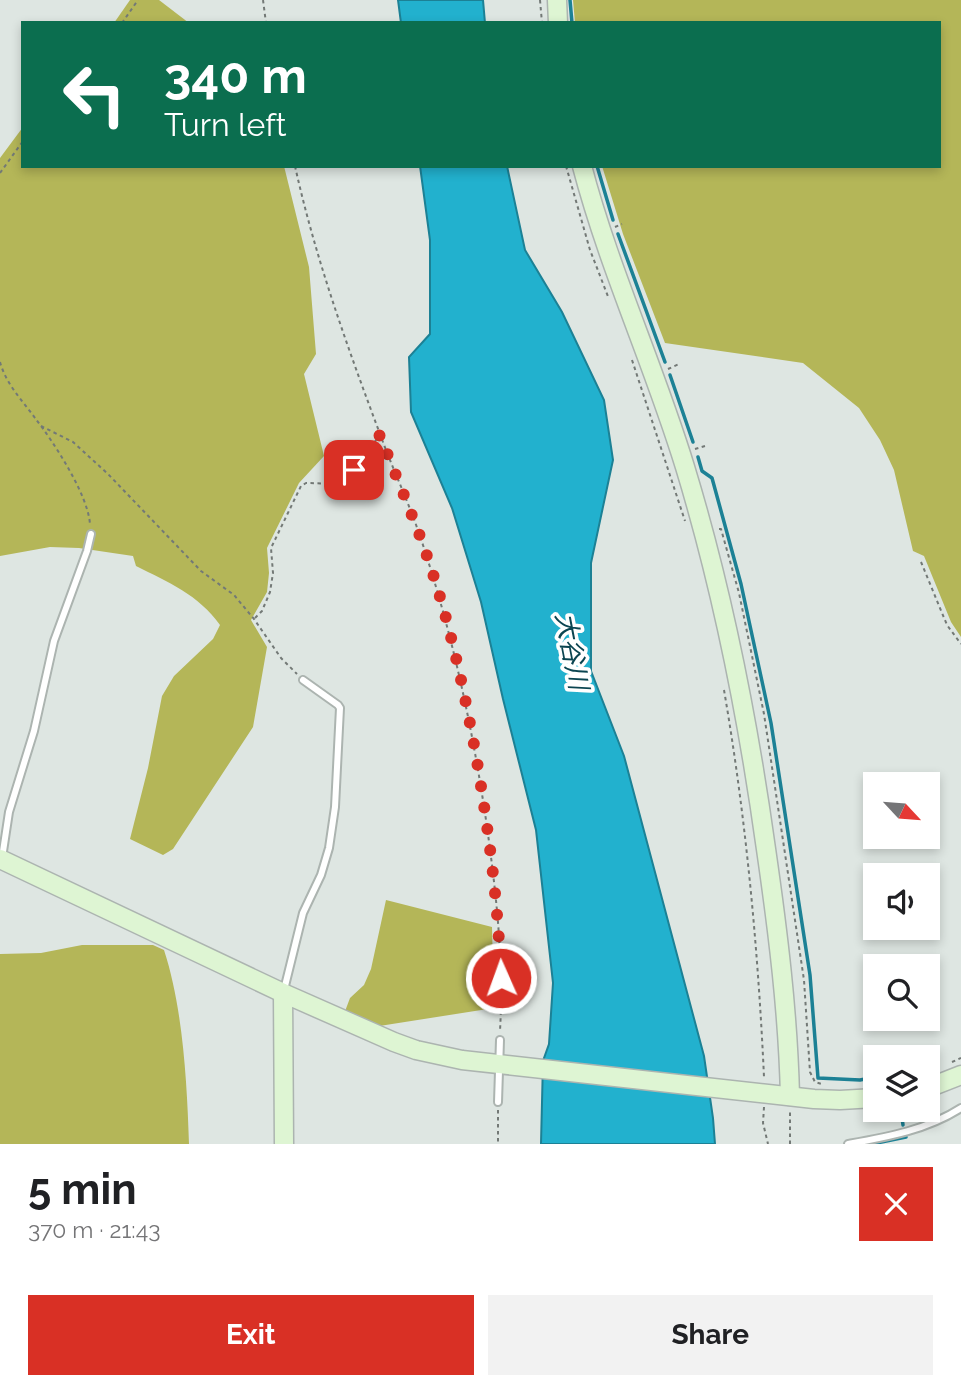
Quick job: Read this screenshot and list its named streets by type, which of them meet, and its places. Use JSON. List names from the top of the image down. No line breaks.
{"water":["大谷川"],"north":"bottom right","page":{"turn":["340 m","Turn left"],"heading":["5 min","370 m · 21:43"],"buttons":["Exit","Share"]}}
